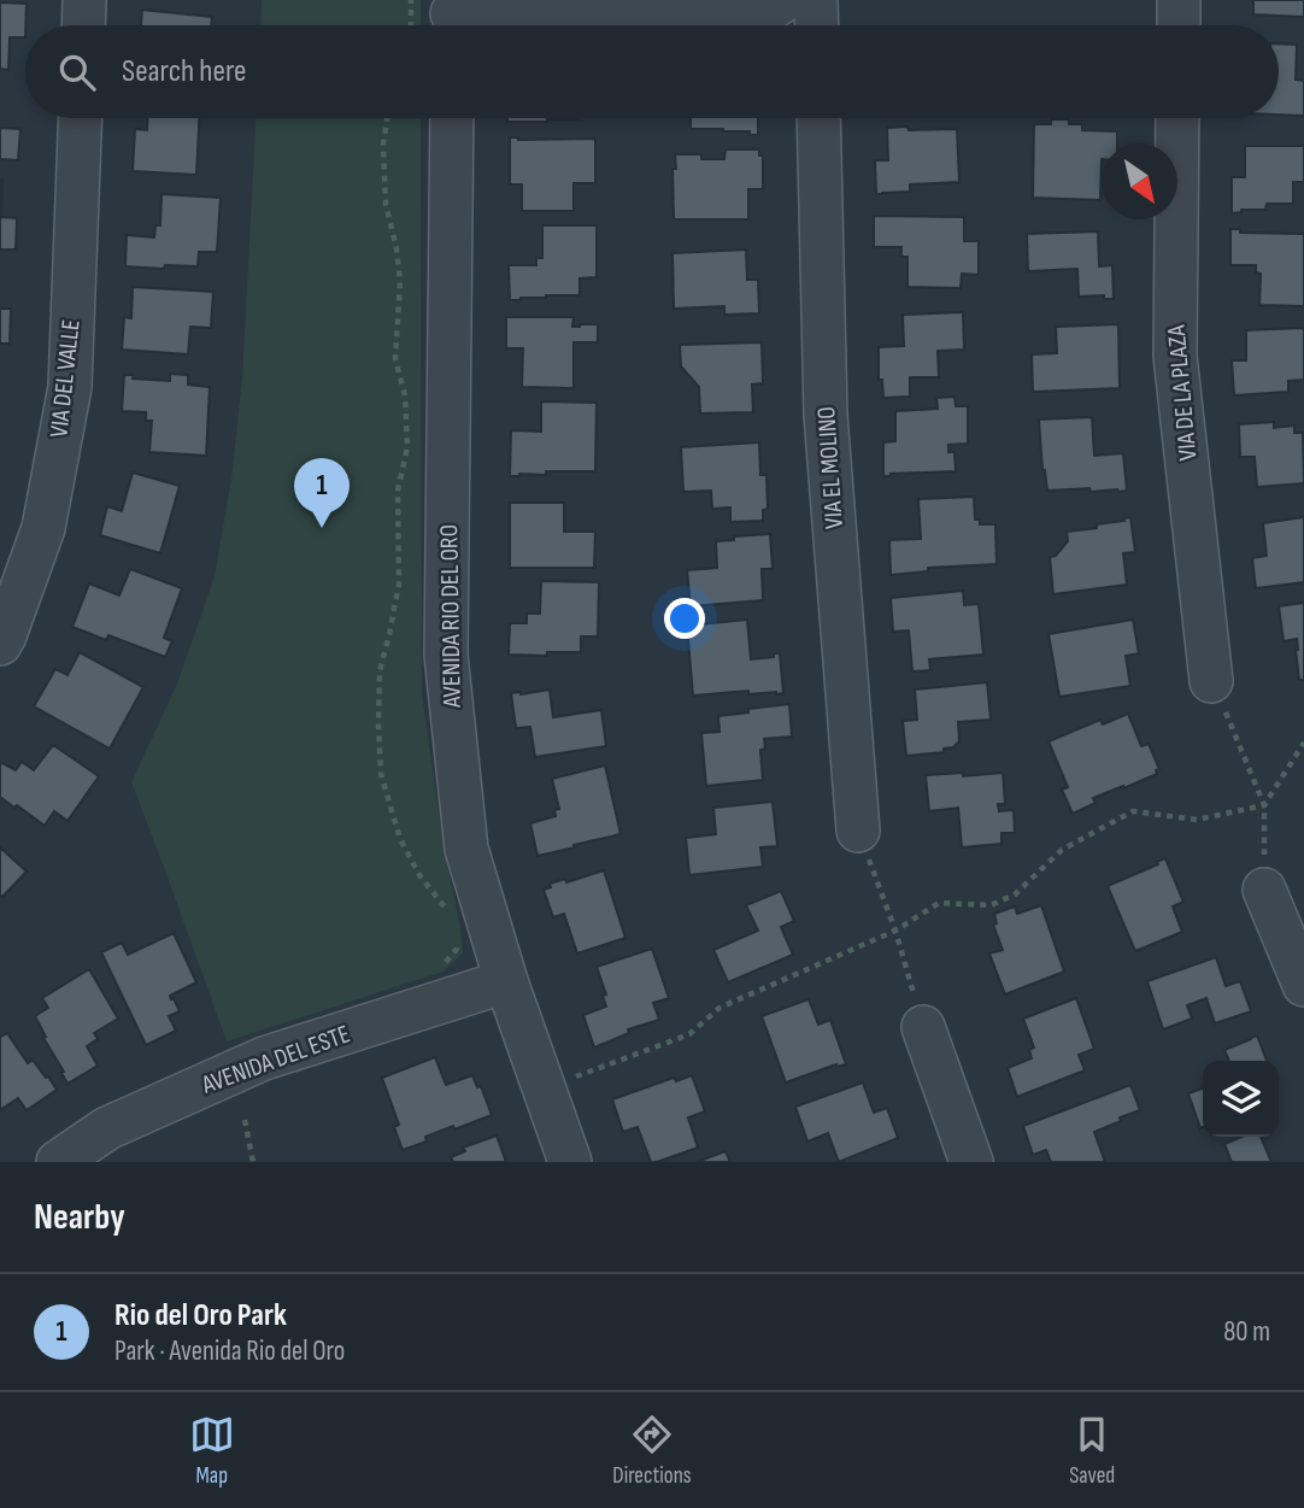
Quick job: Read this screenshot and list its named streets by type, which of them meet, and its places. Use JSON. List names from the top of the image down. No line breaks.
{"streets":{"street":["VIA DEL VALLE","VIA DE LA PLAZA","VIA EL MOLINO","AVENIDA RIO DEL ORO","AVENIDA DEL ESTE"]},"crossings":[["AVENIDA RIO DEL ORO","AVENIDA DEL ESTE"]],"north":"bottom right","page":{"search":"Search here","pins":"1","heading":"Nearby","list":[{"mark":"1","name":"Rio del Oro Park","note":"Park · Avenida Rio del Oro","value":"80 m"}],"nav":["Map","Directions","Saved"]}}
